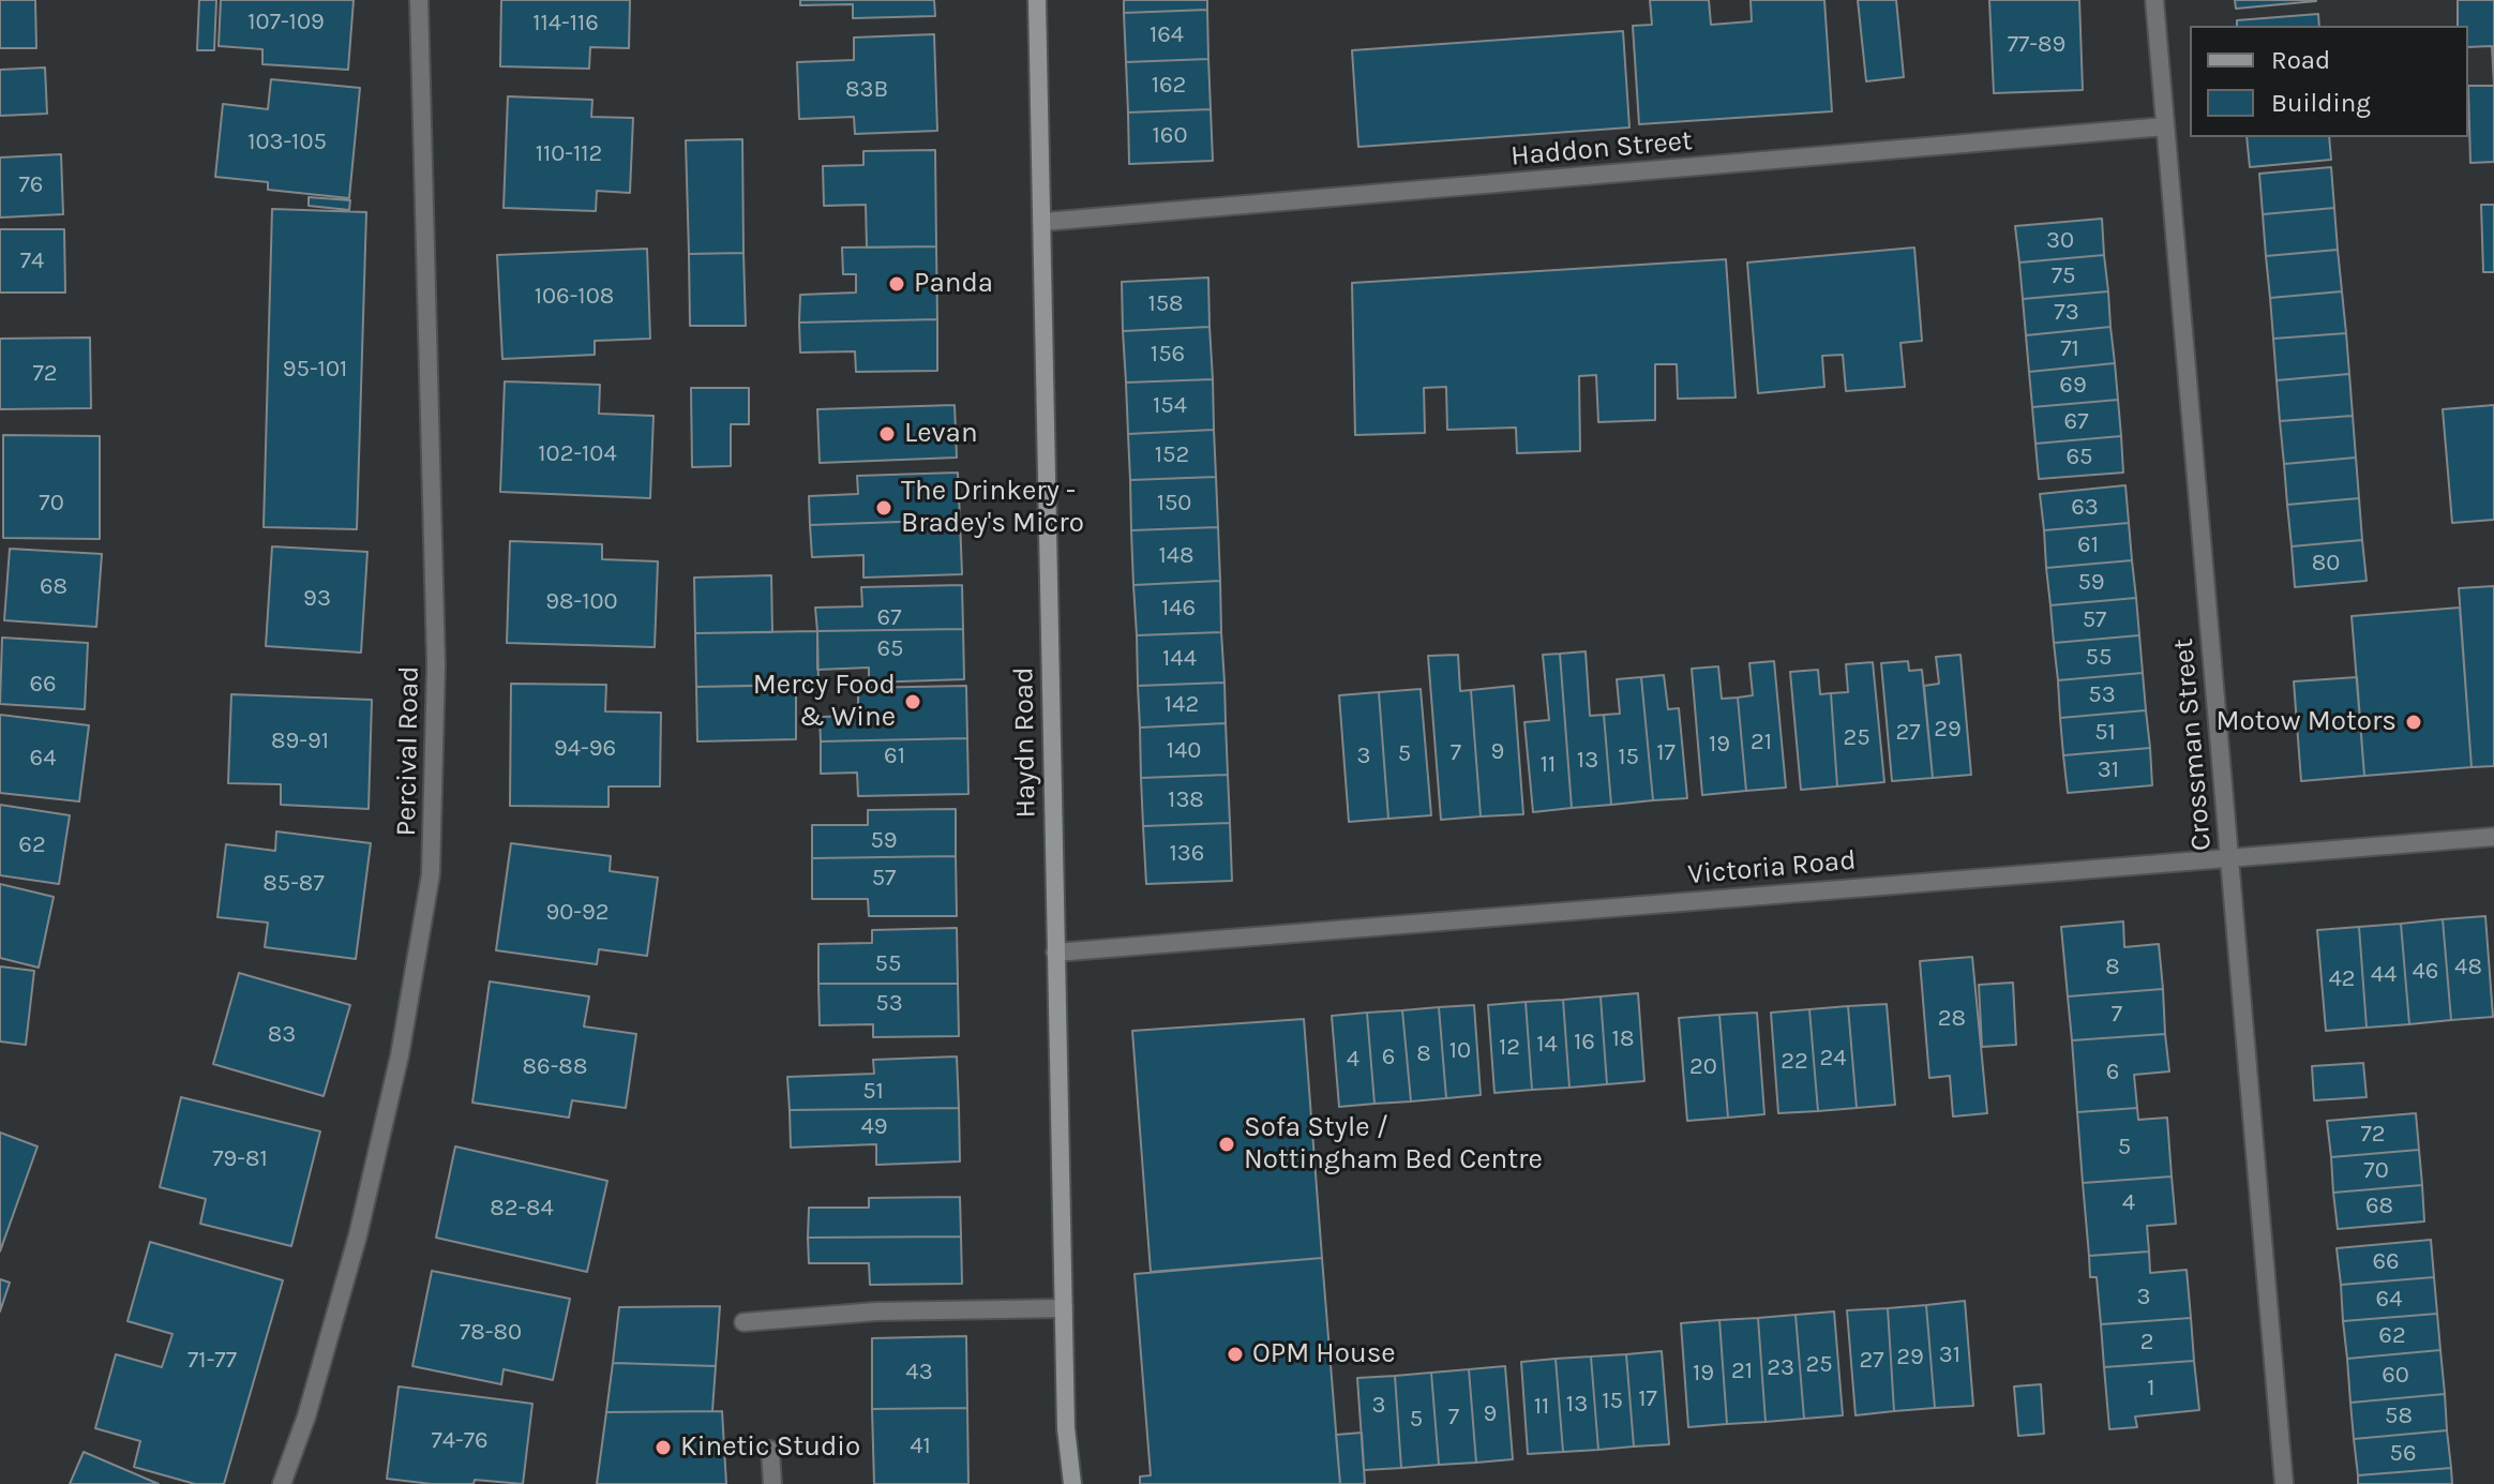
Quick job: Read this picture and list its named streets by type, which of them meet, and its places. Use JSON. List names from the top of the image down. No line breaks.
{"streets":{"street":["Haddon Street","Haydn Road","Crossman Street","Percival Road","Victoria Road"]},"crossings":[["Haddon Street","Haydn Road"],["Haddon Street","Crossman Street"],["Haydn Road","Victoria Road"],["Crossman Street","Victoria Road"]],"places":["Panda","Levan","The Drinkery - Bradey's Micro","Mercy Food & Wine","Motow Motors","Sofa Style / Nottingham Bed Centre","OPM House","Kinetic Studio"],"house_numbers":["107-109","114-116","164","77-89","162","83B","160","103-105","110-112","76","30","74","75","106-108","158","73","71","156","95-101","72","69","154","67","102-104","152","65","70","150","63","61","148","80","59","68","93","98-100","146","67","57","65","55","144","66","53","142","29","27","51","25","89-91","21","19","94-96","140","9","7","17","5","61","3","15","64","13","11","31","138","59","62","136","57","85-87","90-92","55","8","48","46","44","42","53","7","28","83","18","16","14","12","10","8","6","24","4","22","86-88","20","6","51","49","72","5","79-81","70","4","68","82-84","66","3","64","78-80","62","2","31","29","71-77","27","25","23","21","43","19","60","1","17","15","13","3","11","9","58","7","5","74-76","41","56"],"legend":["Road","Building"]}
